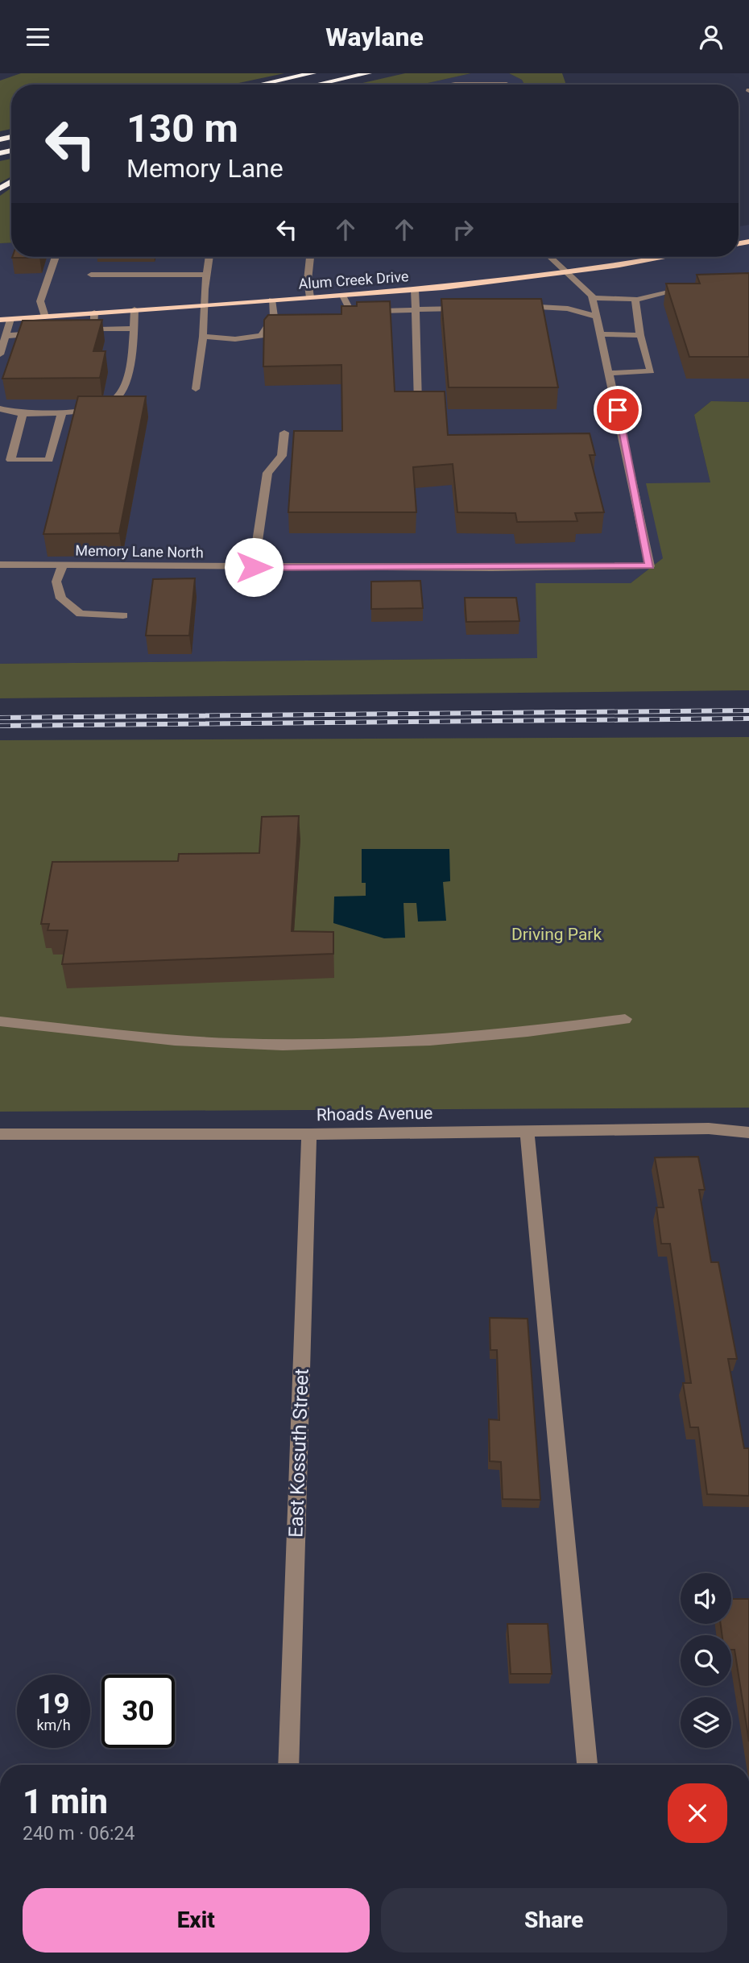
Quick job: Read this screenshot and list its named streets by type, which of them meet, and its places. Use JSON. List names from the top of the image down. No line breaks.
{"streets":{"main road":["Alum Creek Drive"],"street":["Memory Lane North","Rhoads Avenue","East Kossuth Street"]},"crossings":[["Rhoads Avenue","East Kossuth Street"]],"parks":["Driving Park"],"page":{"header":"Waylane","turn":["130 m","Memory Lane"],"speed":"19 km/h","limit":"30","heading":["1 min","240 m · 06:24"],"buttons":["Exit","Share"]}}
